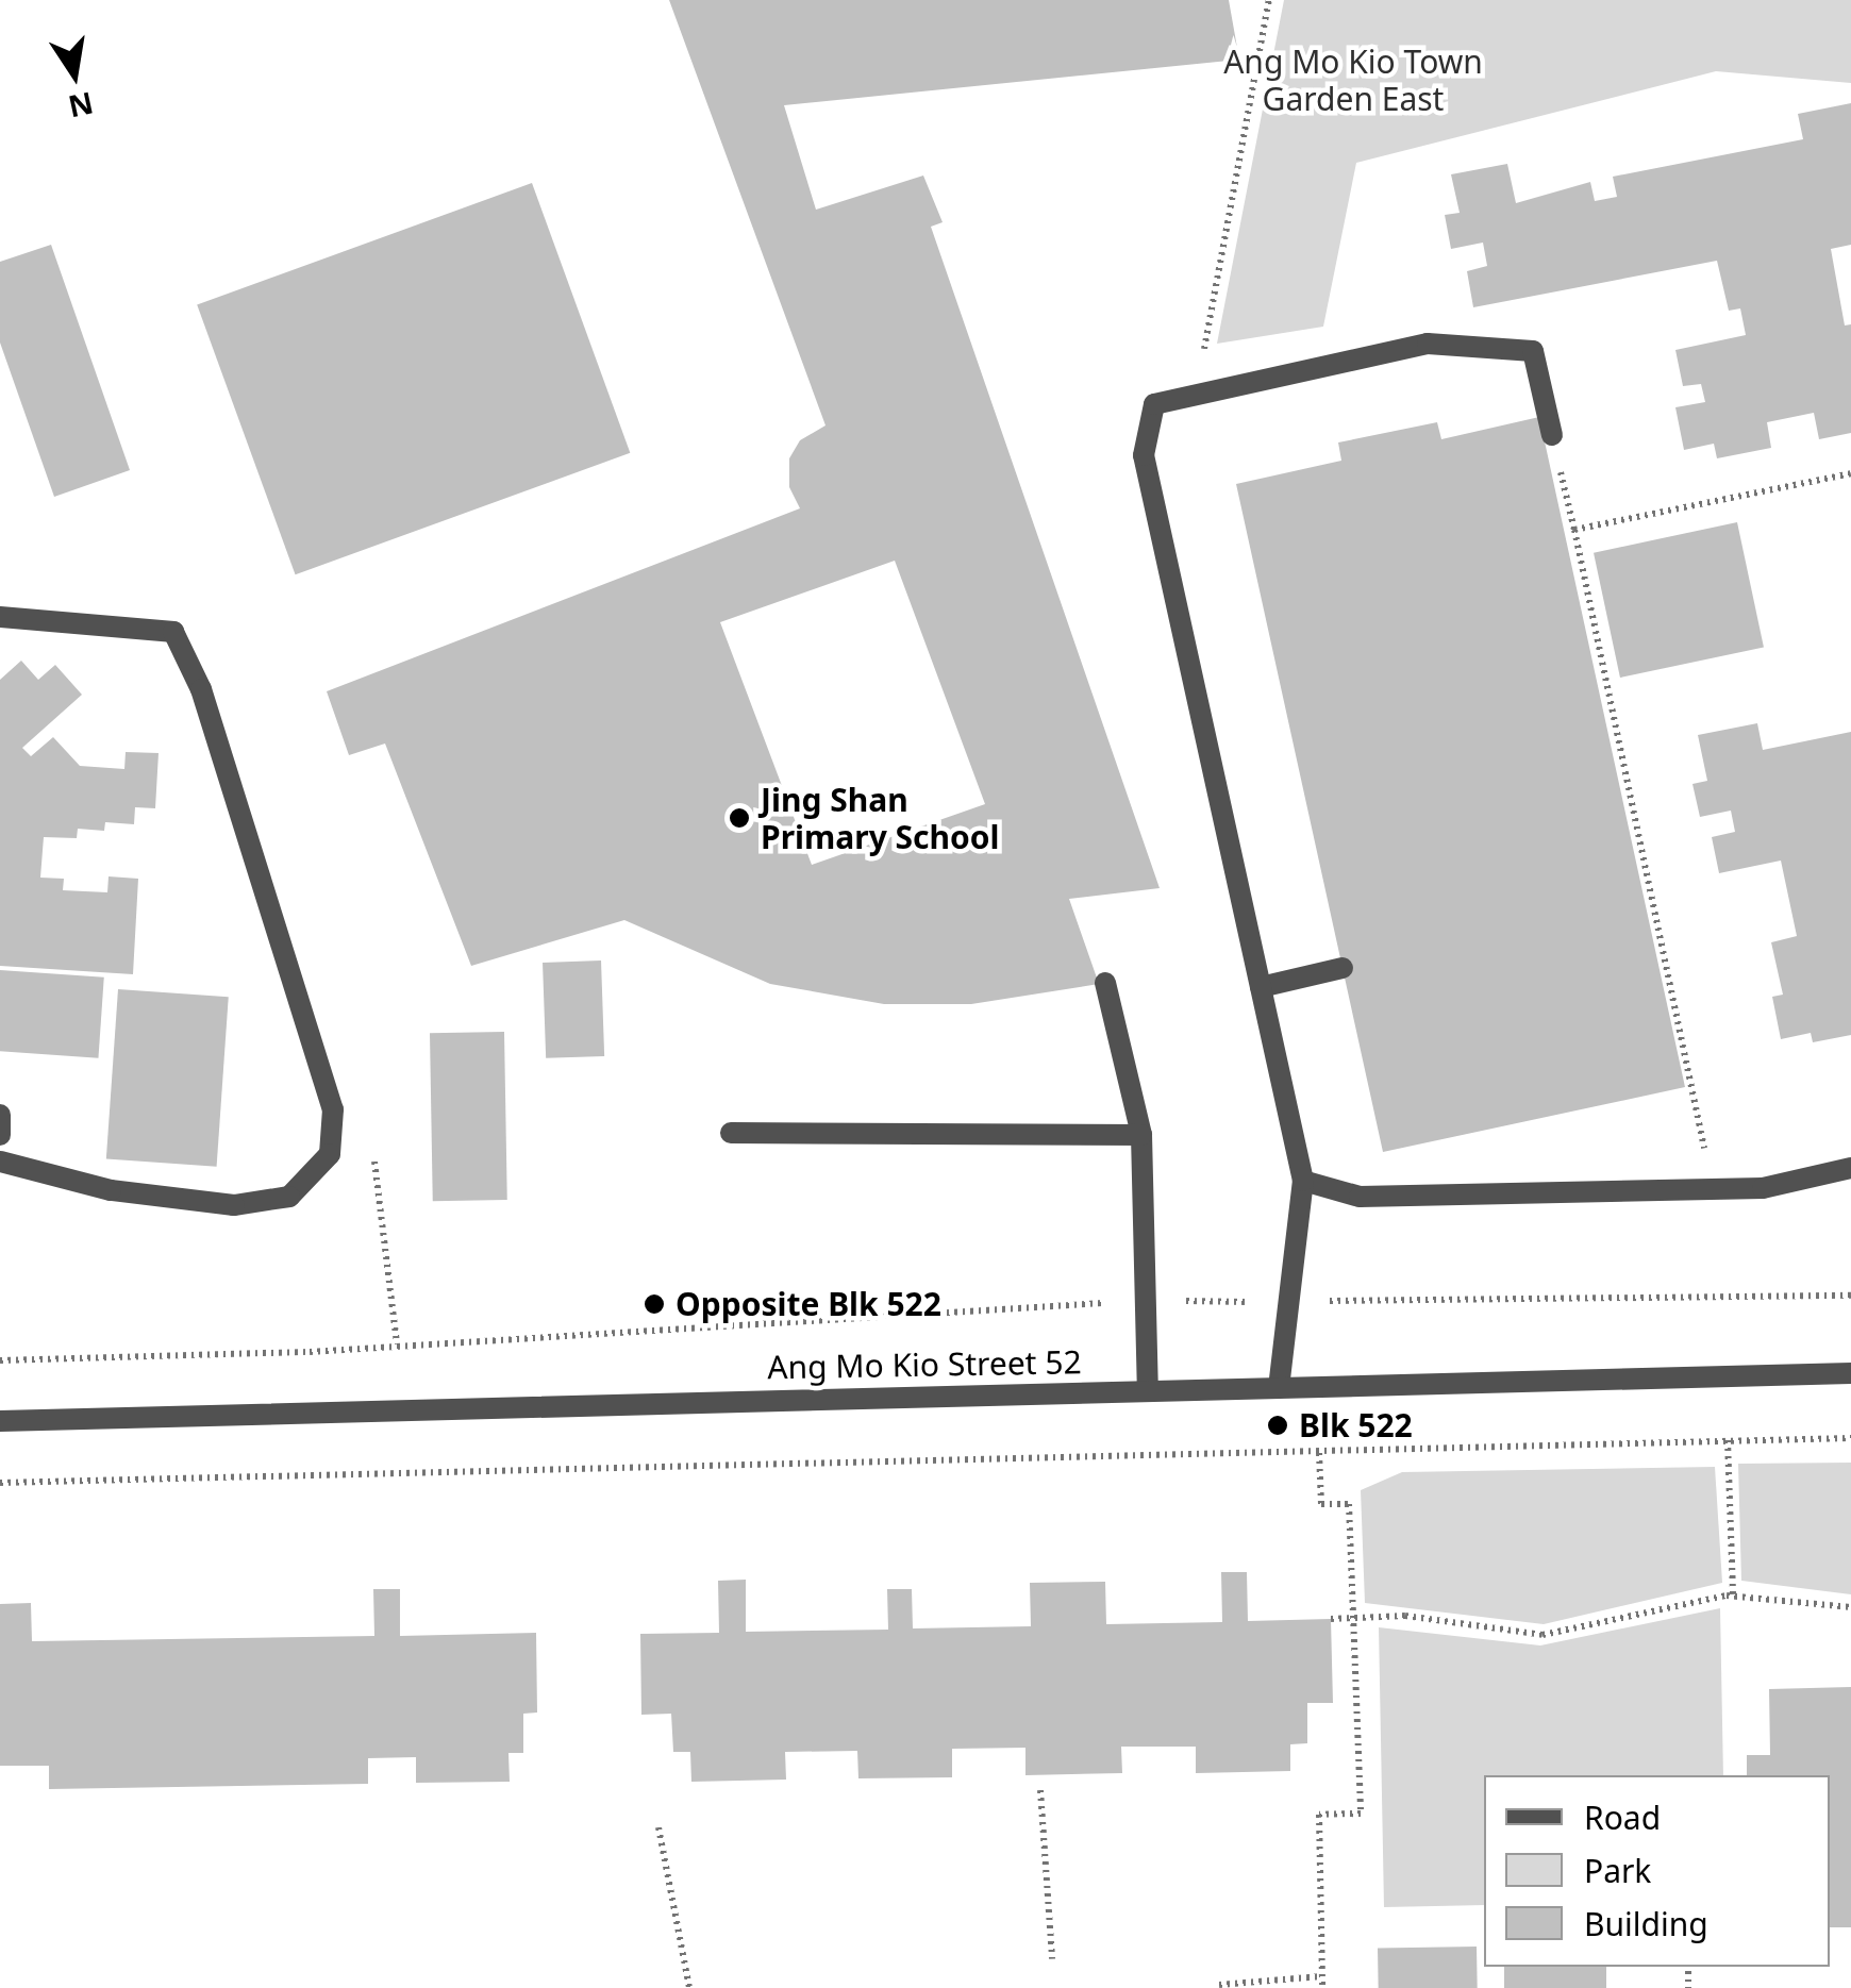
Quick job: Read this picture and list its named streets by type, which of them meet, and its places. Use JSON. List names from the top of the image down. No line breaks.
{"streets":{"street":["Ang Mo Kio Street 52"]},"parks":["Ang Mo Kio Town Garden East"],"places":["Jing Shan Primary School","Opposite Blk 522","Blk 522"],"legend":["Road","Park","Building"],"north":"bottom"}
